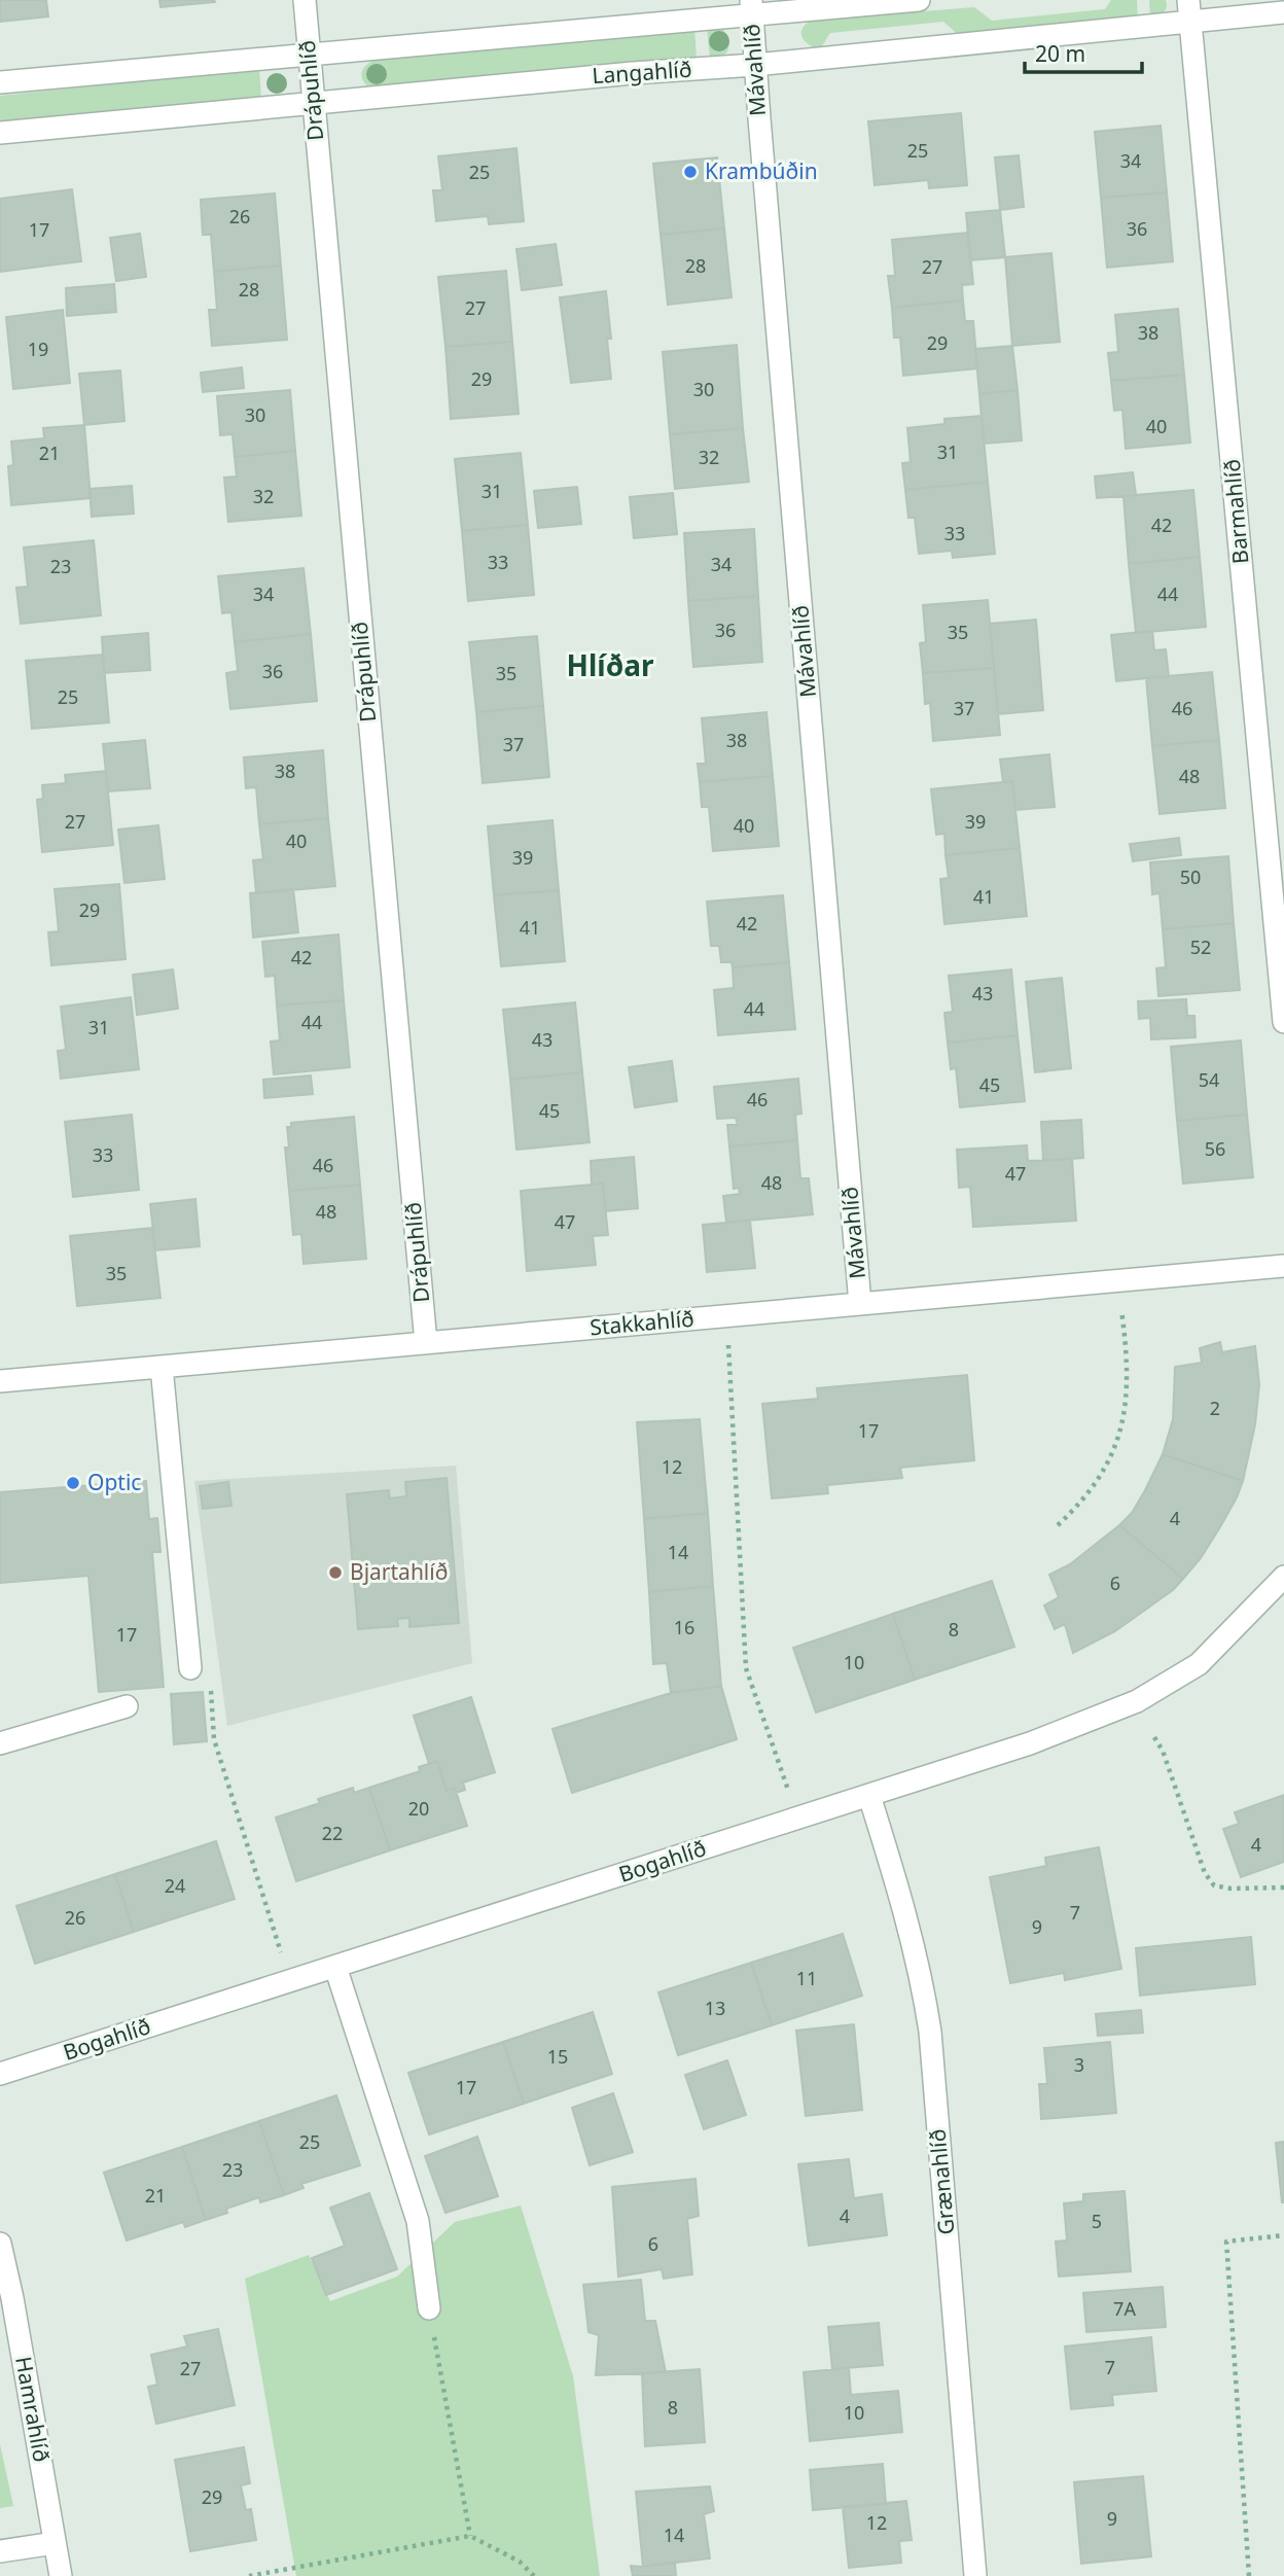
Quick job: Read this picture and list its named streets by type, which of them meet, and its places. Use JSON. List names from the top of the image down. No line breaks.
{"streets":{"street":["Mávahlíð","Langahlíð","Drápuhlíð","Barmahlíð","Stakkahlíð","Bogahlíð","Grænahlíð","Hamrahlíð"]},"crossings":[["Mávahlíð","Langahlíð"],["Mávahlíð","Stakkahlíð"],["Langahlíð","Drápuhlíð"],["Langahlíð","Barmahlíð"],["Drápuhlíð","Stakkahlíð"],["Bogahlíð","Grænahlíð"]],"districts":["Hlíðar"],"places":["Krambúðin","Optic","Bjartahlíð"],"house_numbers":["25","34","25","26","36","17","28","27","28","27","38","29","19","29","30","30","40","31","21","32","31","32","42","33","33","34","23","34","44","36","35","36","35","25","37","46","38","37","38","48","27","39","40","40","39","50","41","29","42","41","52","42","43","44","44","31","43","54","45","46","45","56","33","46","47","48","48","47","35","2","17","12","4","14","6","16","8","17","10","20","22","4","24","7","26","9","11","13","15","3","17","25","23","21","4","5","6","7A","7","27","8","10","29","9","12","14"],"scale_bar":"20 m"}
